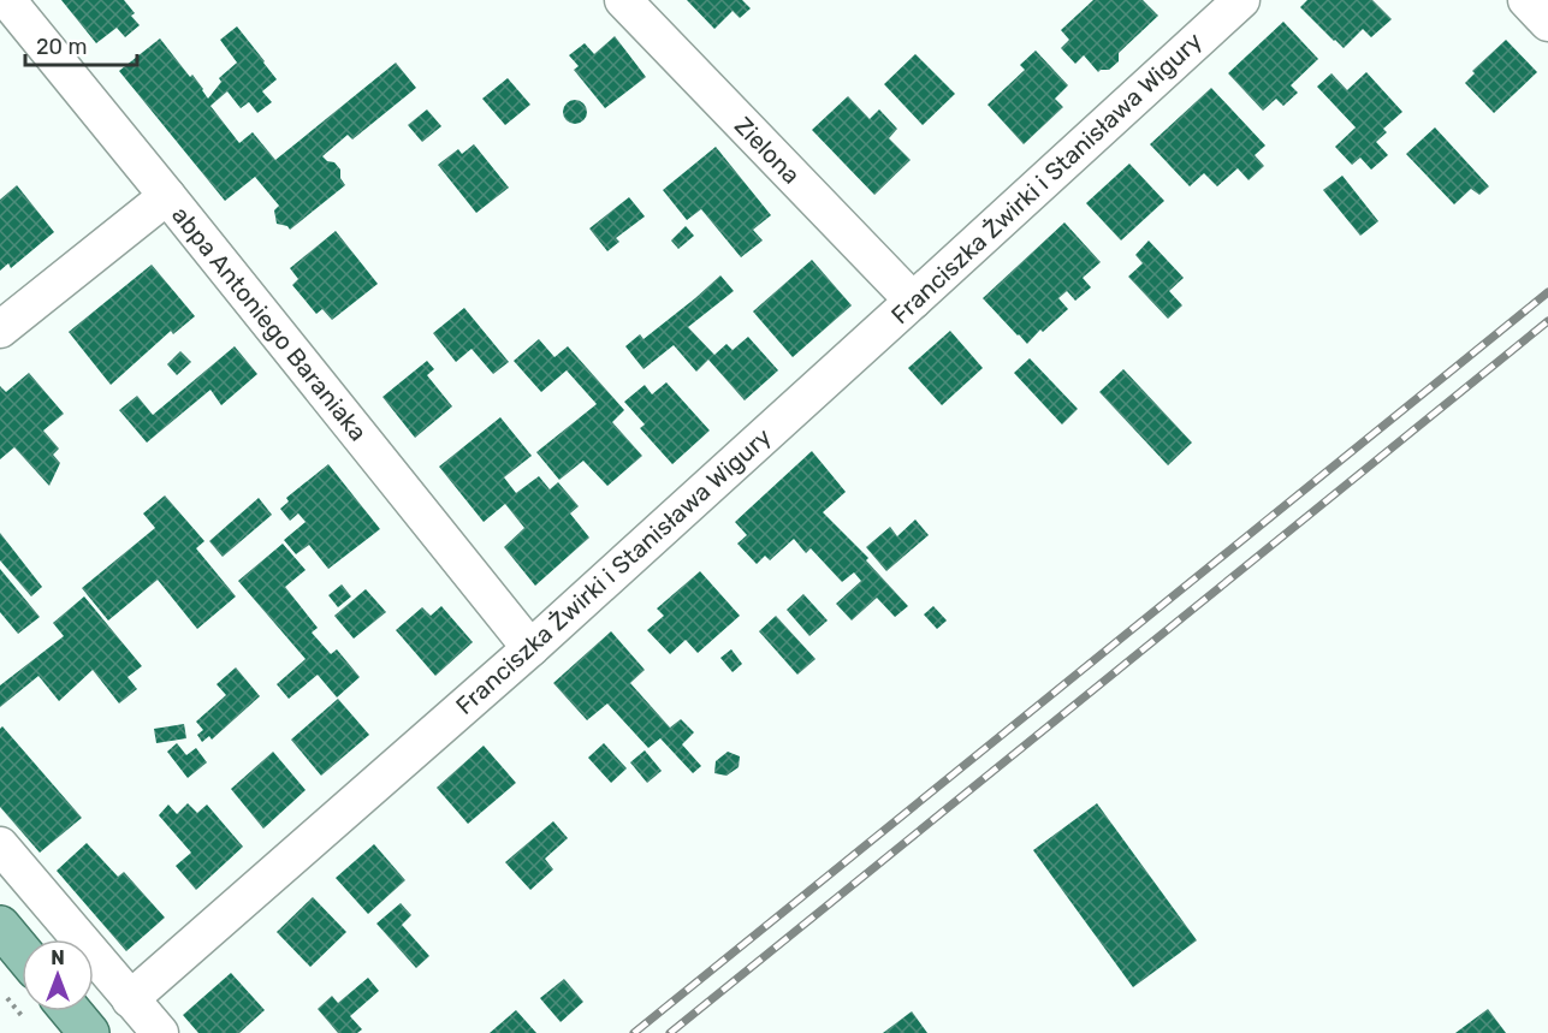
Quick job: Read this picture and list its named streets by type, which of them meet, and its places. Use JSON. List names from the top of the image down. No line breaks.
{"streets":{"street":["Zielona","Franciszka Żwirki i Stanisława Wigury","abpa Antoniego Baraniaka"]},"crossings":[["Zielona","Franciszka Żwirki i Stanisława Wigury"],["Franciszka Żwirki i Stanisława Wigury","abpa Antoniego Baraniaka"]],"scale_bar":"20 m","north":"top"}
